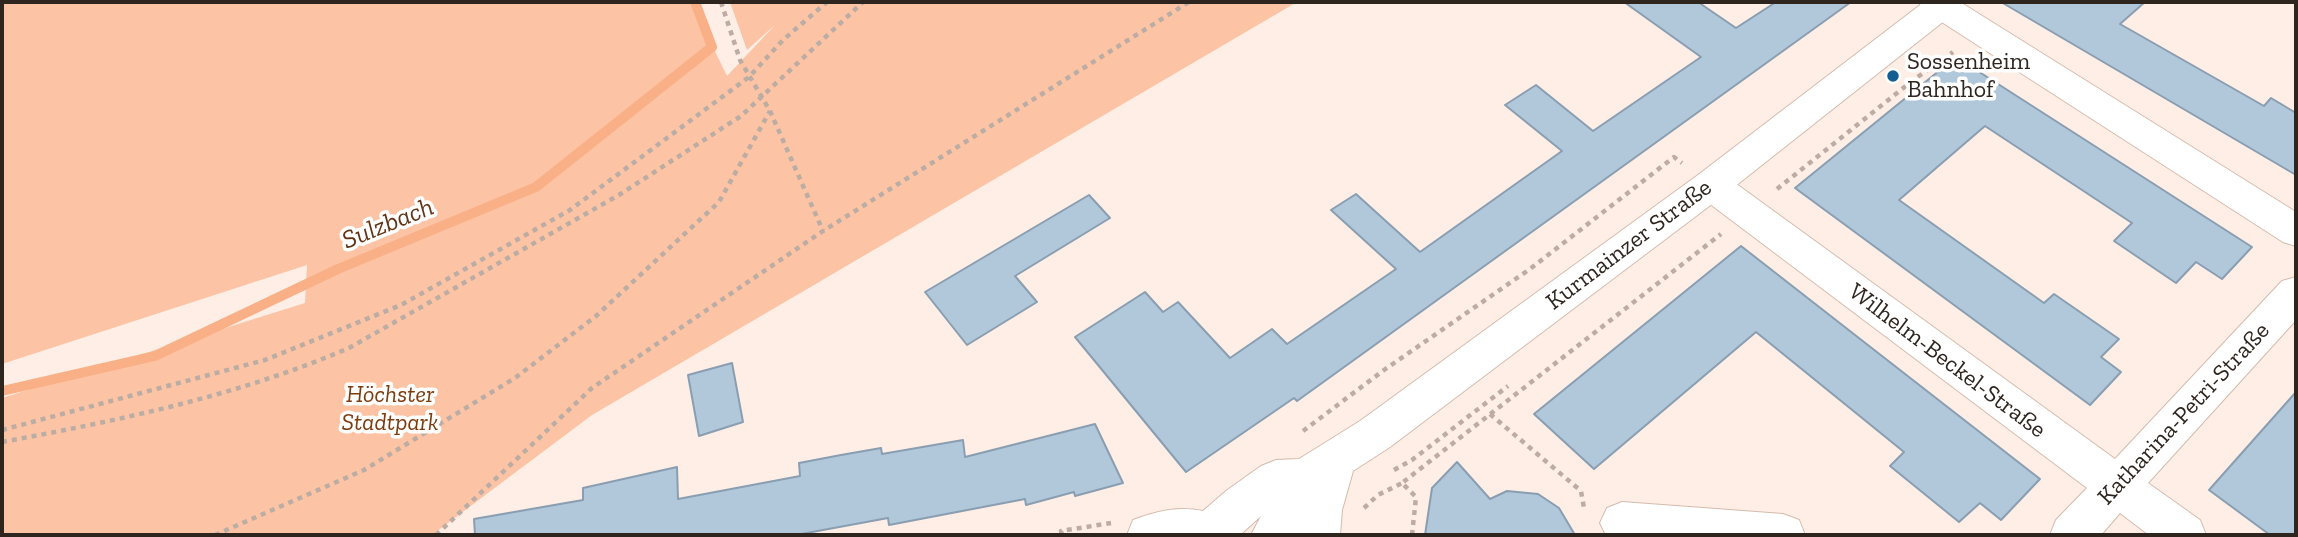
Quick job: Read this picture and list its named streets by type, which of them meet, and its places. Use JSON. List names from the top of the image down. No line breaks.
{"streets":{"street":["Kurmainzer Straße","Wilhelm-Beckel-Straße","Katharina-Petri-Straße"]},"crossings":[["Kurmainzer Straße","Wilhelm-Beckel-Straße"],["Wilhelm-Beckel-Straße","Katharina-Petri-Straße"]],"water":["Sulzbach"],"parks":["Höchster Stadtpark"],"places":["Sossenheim Bahnhof"]}
